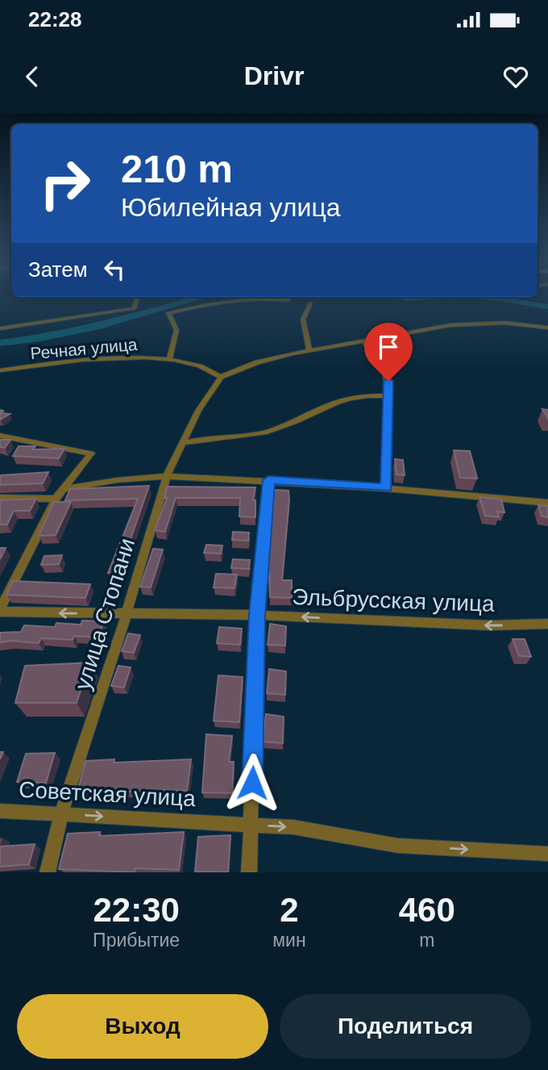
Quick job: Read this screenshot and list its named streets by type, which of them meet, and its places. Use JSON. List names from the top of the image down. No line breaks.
{"streets":{"street":["Речная улица","Эльбрусская улица","улица Стопани","Советская улица"]},"crossings":[["Речная улица","улица Стопани"],["Эльбрусская улица","улица Стопани"],["улица Стопани","Советская улица"]],"one_way":["Эльбрусская улица","Советская улица"],"page":{"status":"22:28","header":"Drivr","turn":["210 m","Юбилейная улица"],"then":"Затем","eta":["22:30","Прибытие","2","мин","460","m"],"buttons":["Выход","Поделиться"]}}
